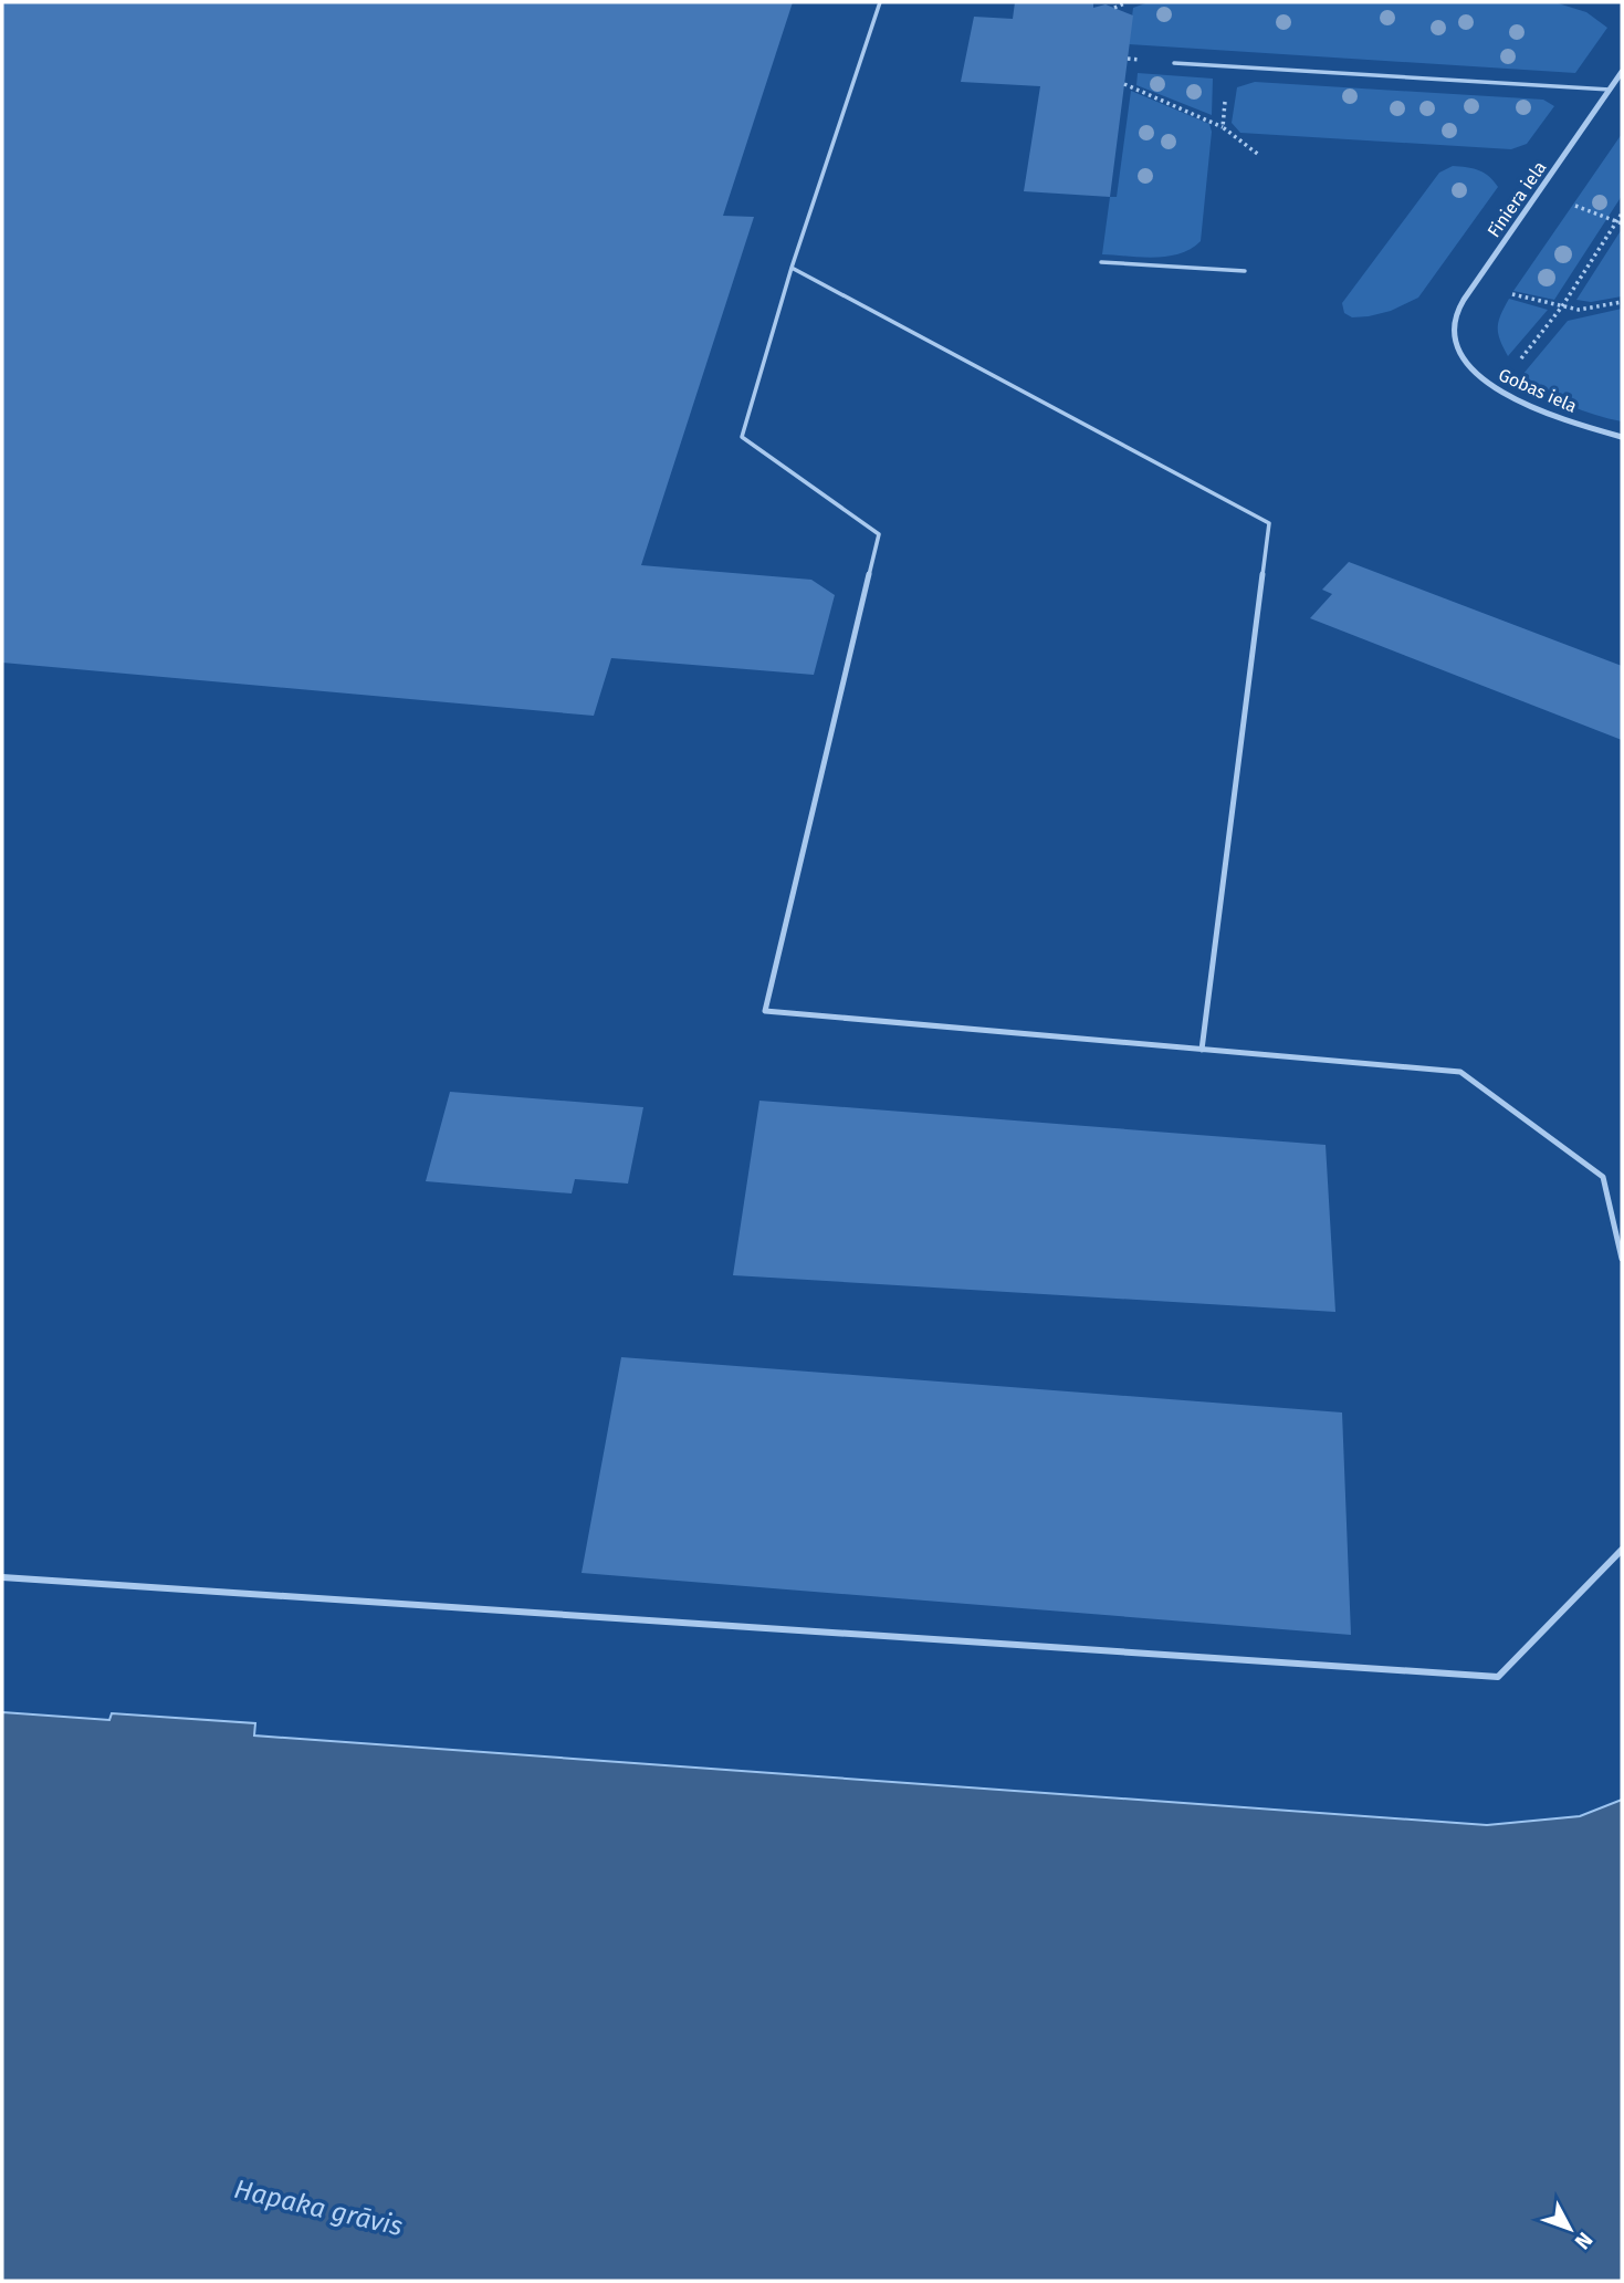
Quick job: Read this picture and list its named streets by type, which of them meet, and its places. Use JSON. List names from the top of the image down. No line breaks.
{"streets":{"street":["Finiera iela","Gobas iela"]},"crossings":[["Finiera iela","Gobas iela"]],"water":["Hapaka grāvis"],"north":"bottom right"}
